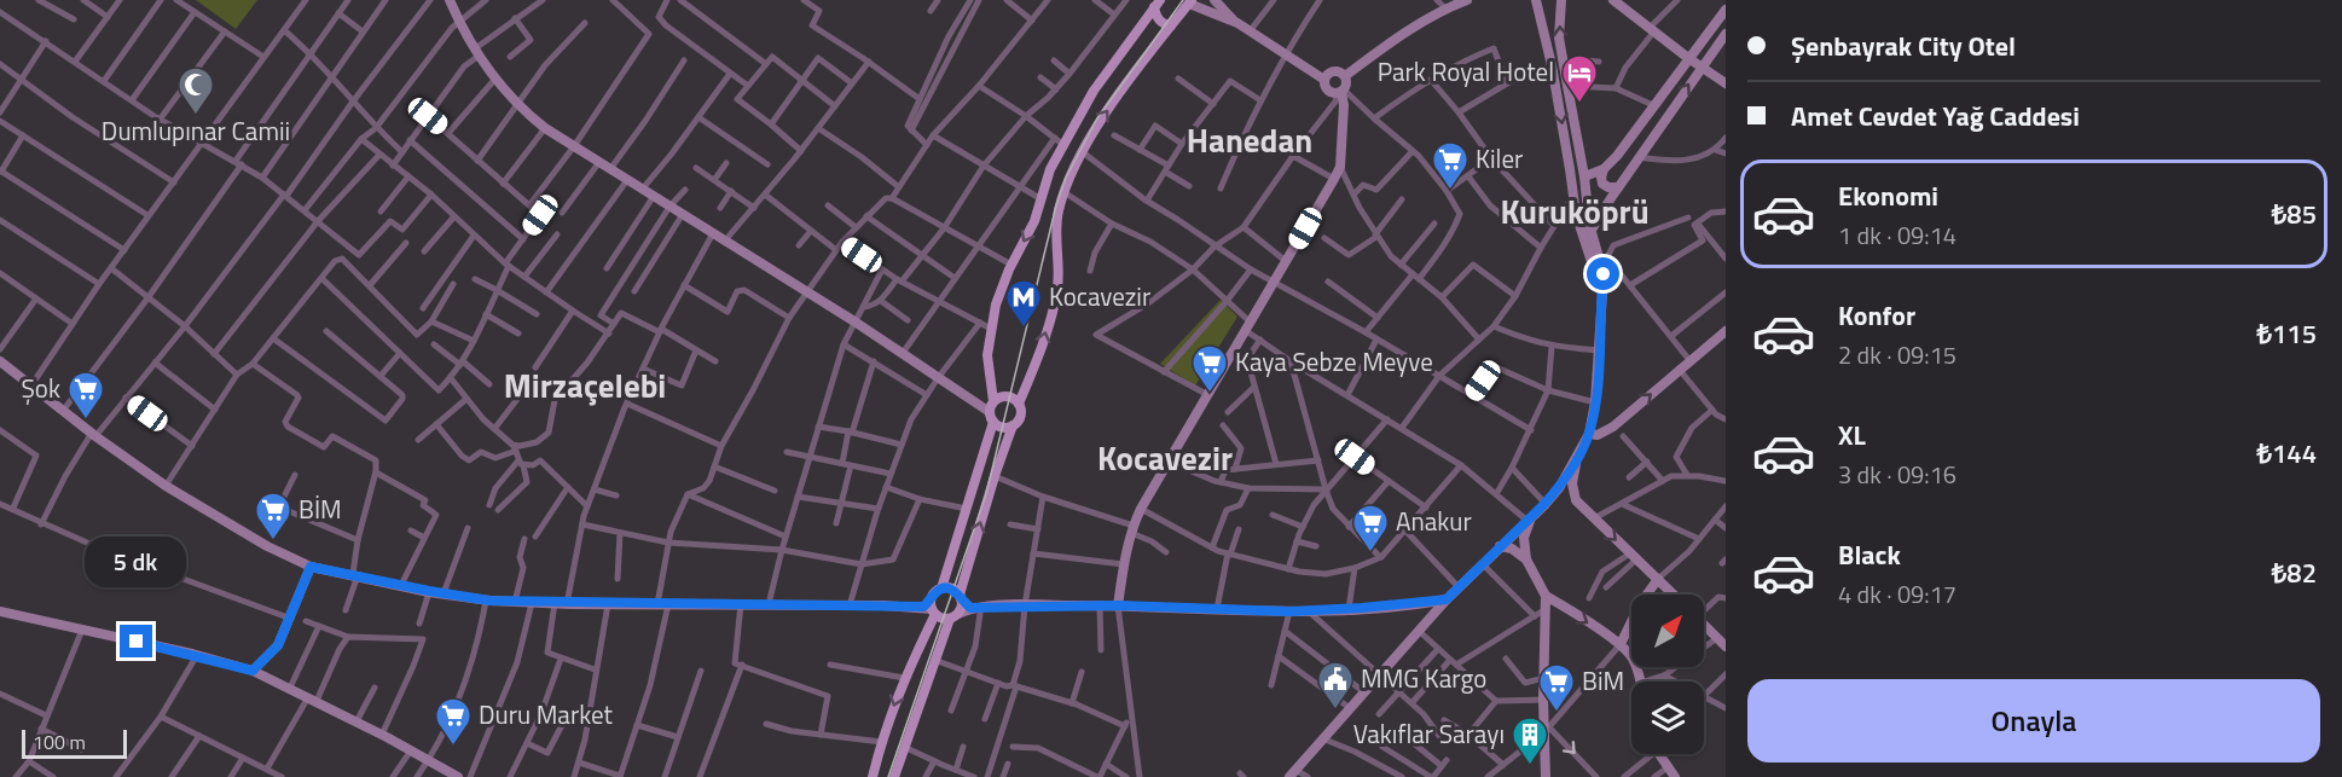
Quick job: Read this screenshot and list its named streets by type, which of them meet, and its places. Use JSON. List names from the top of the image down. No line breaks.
{"districts":["Hanedan","Kuruköprü","Mirzaçelebi","Kocavezir"],"places":{"hotel":["Park Royal Hotel"],"mosque":["Dumlupınar Camii"],"supermarket":["Kiler","Kaya Sebze Meyve","Şok","BİM","Anakur","BiM","Duru Market"],"metro station":["Kocavezir"],"public building":["MMG Kargo"],"building":["Vakıflar Sarayı"]},"scale_bar":"100 m","north":"top right","page":{"banner":["Şenbayrak City Otel","Amet Cevdet Yağ Caddesi"],"list":[{"name":"Ekonomi","note":"1 dk · 09:14","value":"₺85"},{"name":"Konfor","note":"2 dk · 09:15","value":"₺115"},{"name":"XL","note":"3 dk · 09:16","value":"₺144"},{"name":"Black","note":"4 dk · 09:17","value":"₺82"}],"bubble":"5 dk","buttons":"Onayla","scale":"100 m"}}
